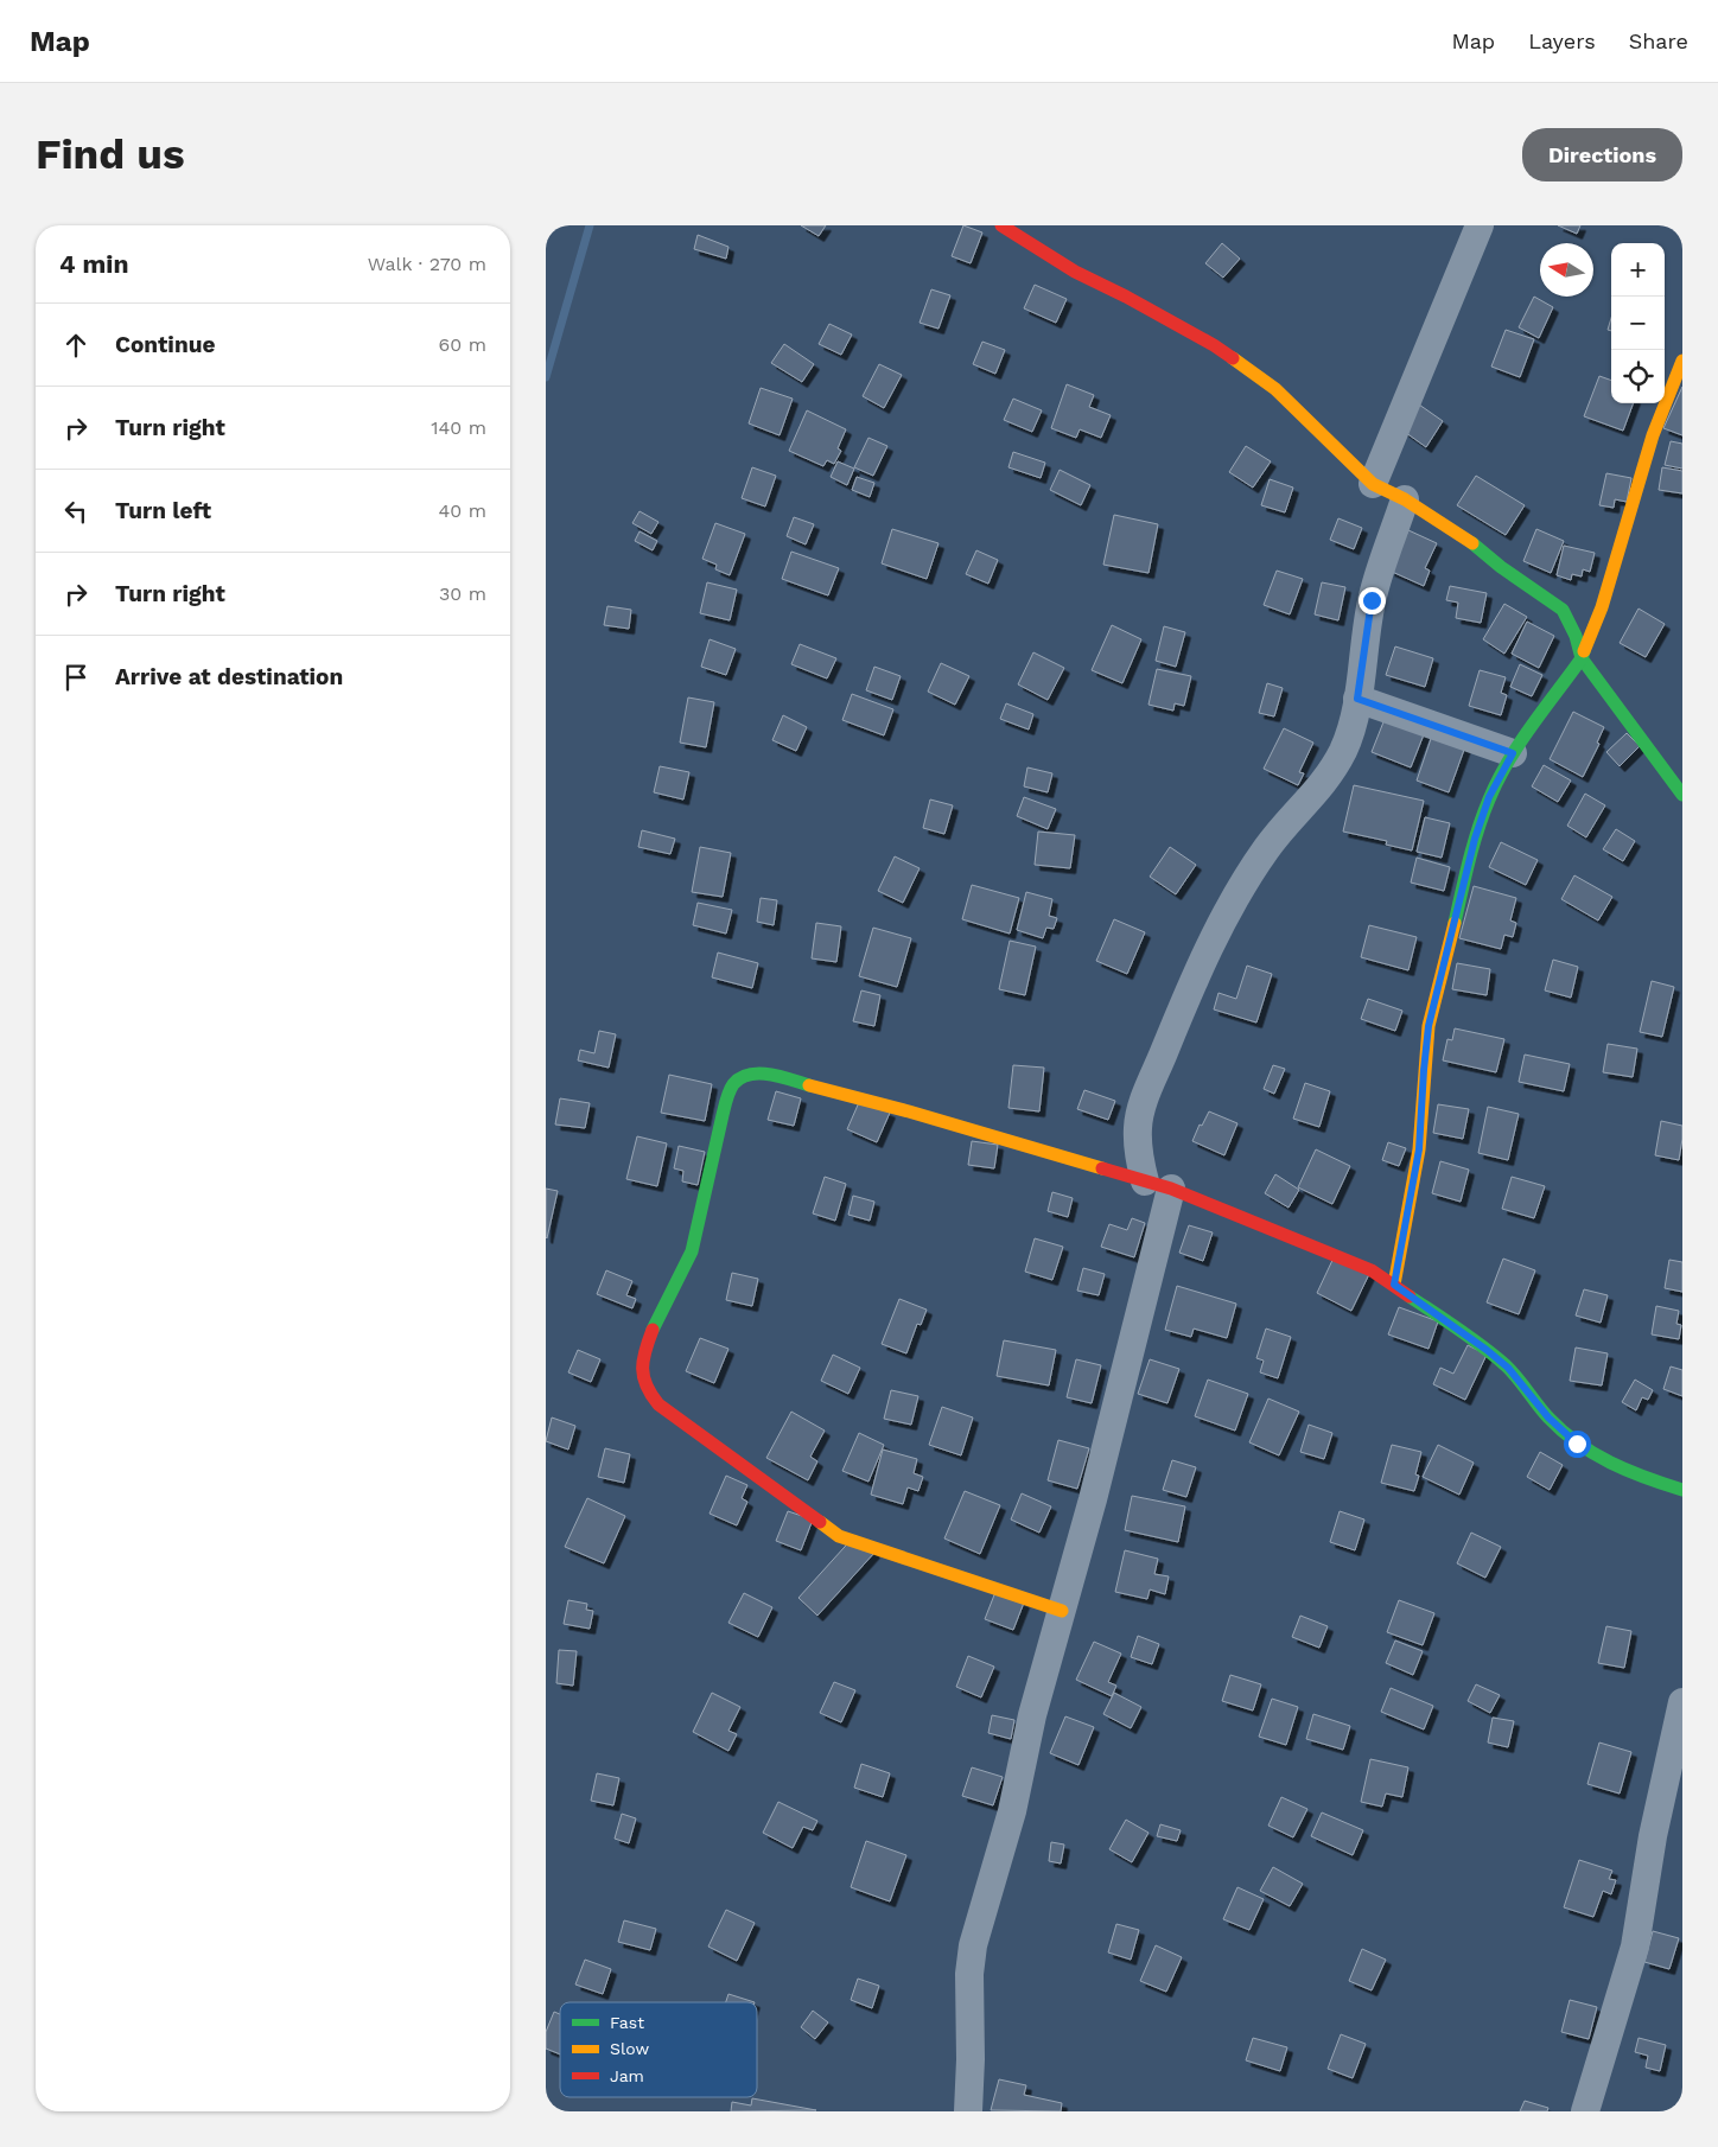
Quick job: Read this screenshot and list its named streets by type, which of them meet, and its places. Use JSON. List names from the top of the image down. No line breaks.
{"legend":["Fast","Slow","Jam"],"north":"left","page":{"header":"Map","nav":["Map","Layers","Share"],"buttons":"Directions","title":"Find us","heading":["4 min","Walk · 270 m"],"map_buttons":["+","−"],"list":[["Continue","60 m"],["Turn right","140 m"],["Turn left","40 m"],["Turn right","30 m"],"Arrive at destination"]}}
